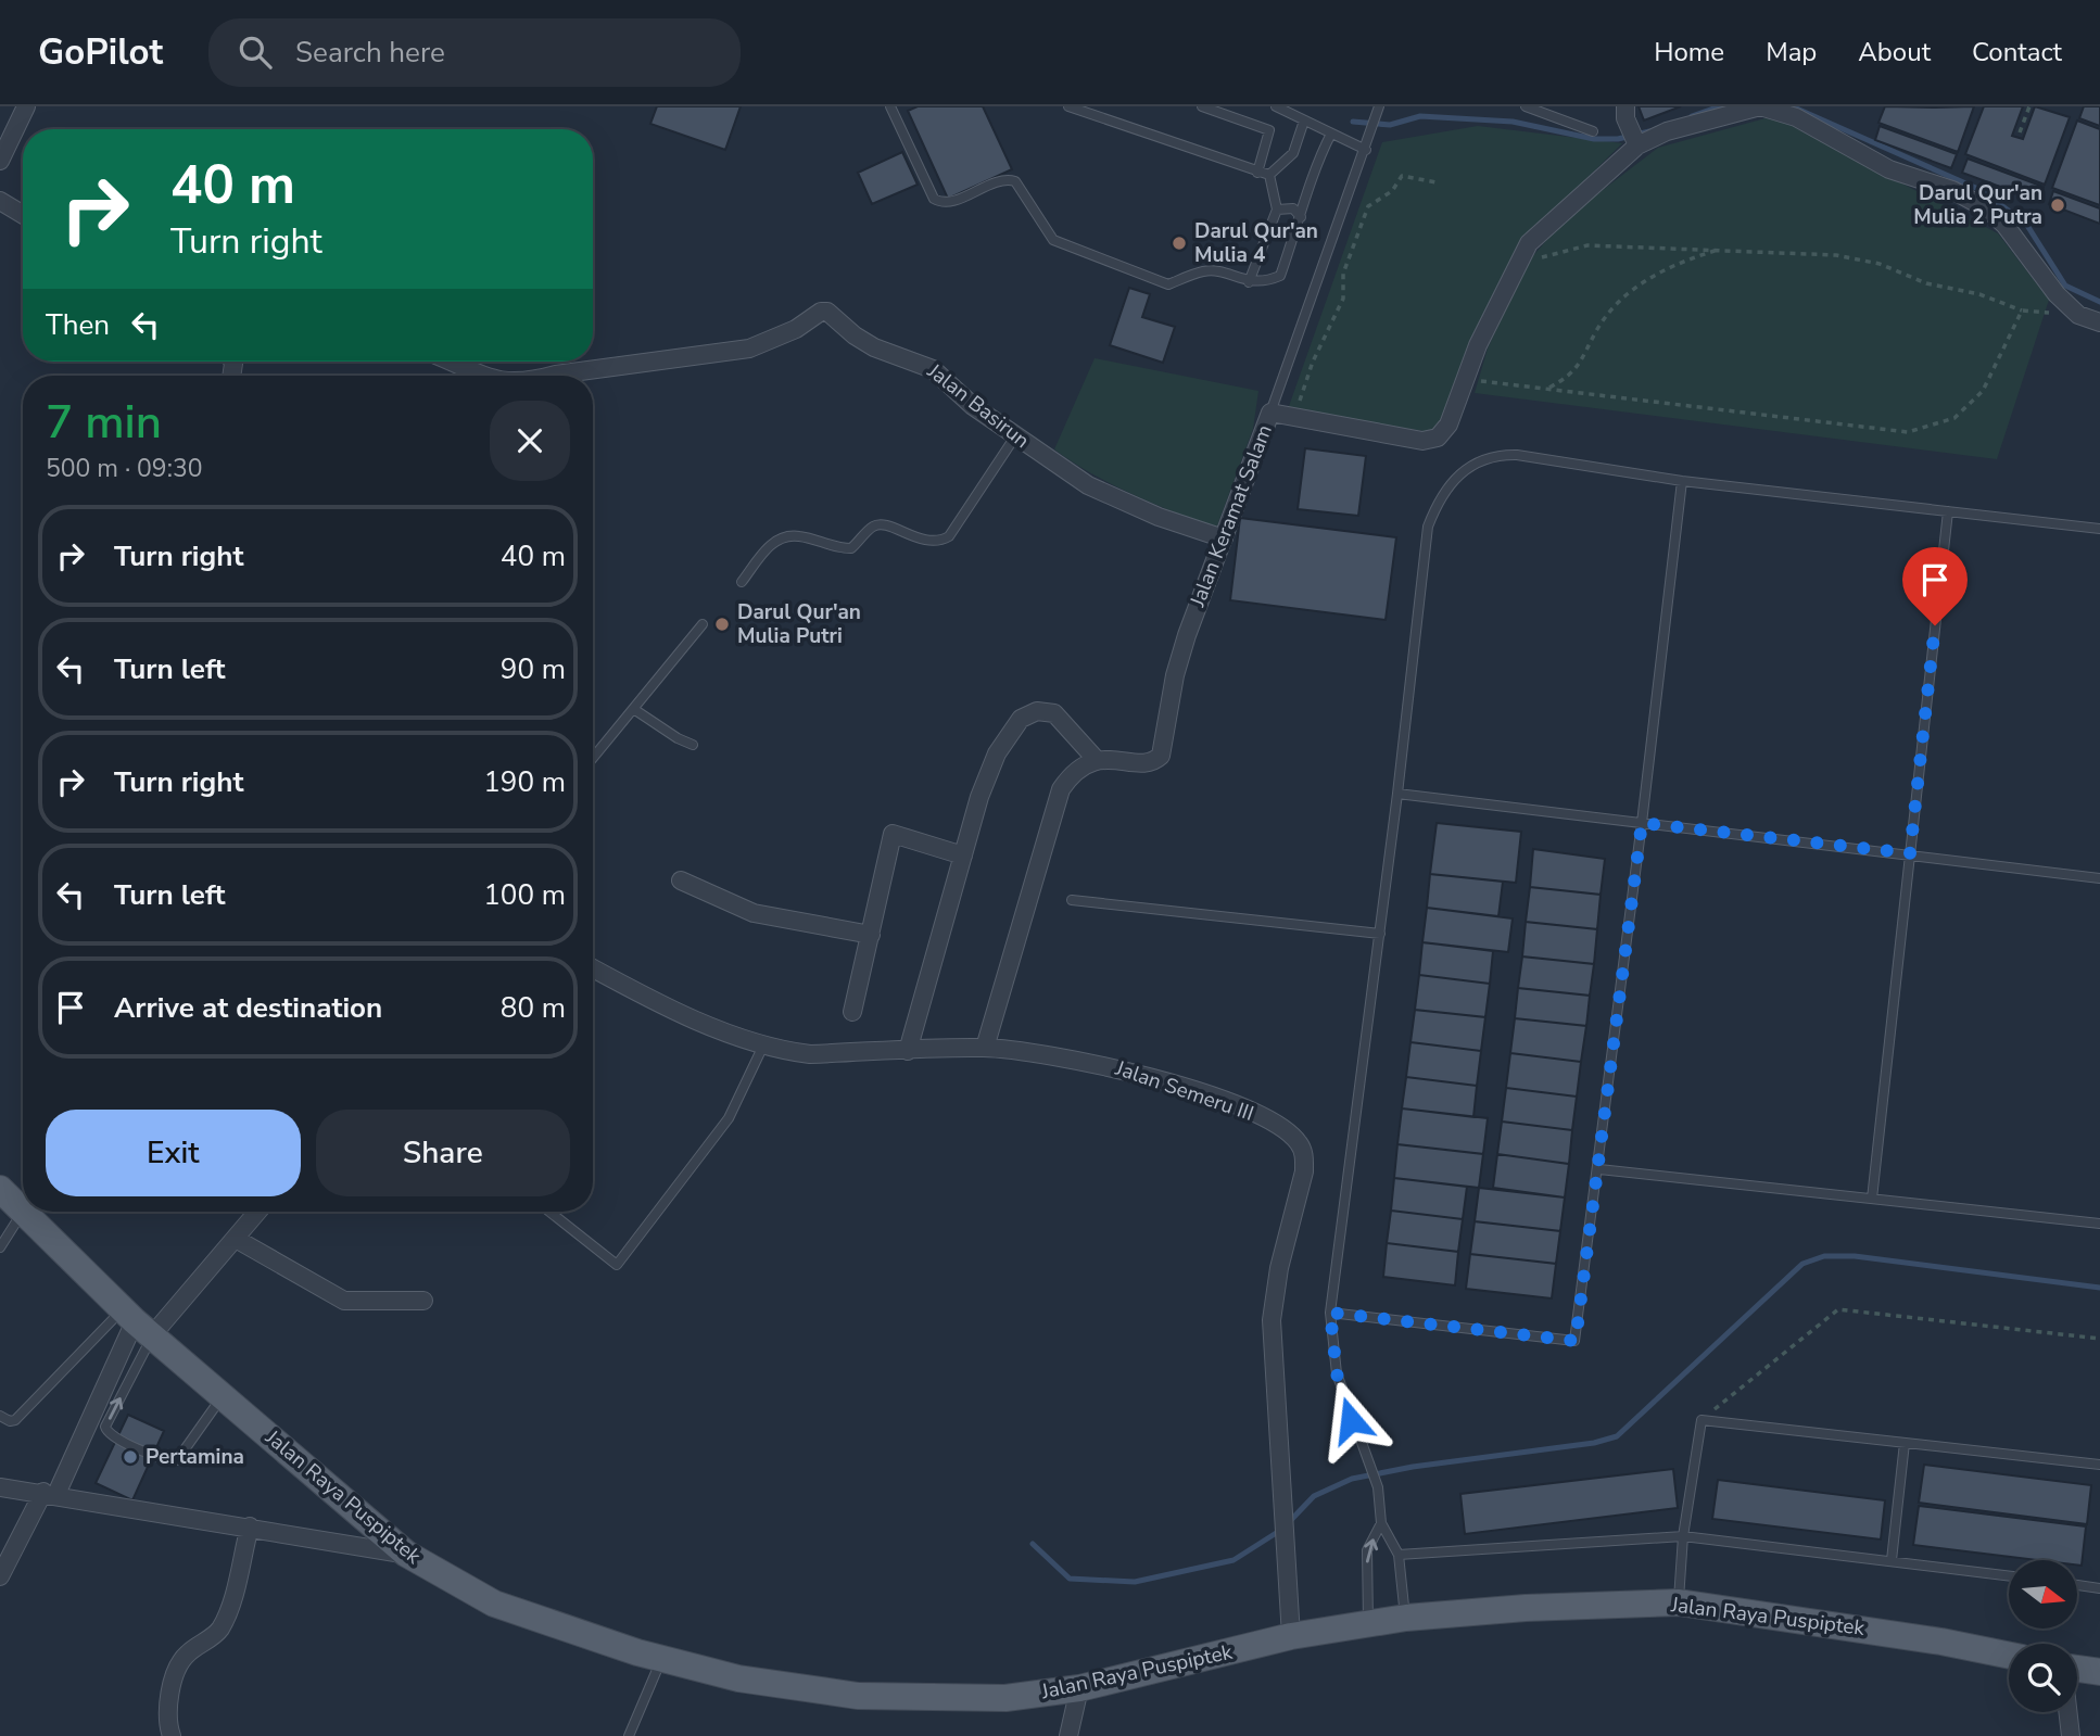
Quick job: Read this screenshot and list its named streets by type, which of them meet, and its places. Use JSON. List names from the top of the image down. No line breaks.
{"streets":{"main road":["Jalan Raya Puspiptek"],"street":["Jalan Basirun","Jalan Keramat Salam","Jalan Semeru III"]},"crossings":[["Jalan Basirun","Jalan Keramat Salam"],["Jalan Semeru III","Jalan Raya Puspiptek"]],"places":["Darul Qur'an Mulia 2 Putra","Darul Qur'an Mulia 4","Darul Qur'an Mulia Putri","Pertamina"],"north":"right","page":{"header":"GoPilot","search":"Search here","nav":["Home","Map","About","Contact"],"turn":["40 m","Turn right"],"then":"Then","heading":["7 min","500 m · 09:30"],"list":[{"name":"Turn right","value":"40 m"},{"name":"Turn left","value":"90 m"},{"name":"Turn right","value":"190 m"},{"name":"Turn left","value":"100 m"},{"name":"Arrive at destination","value":"80 m"}],"buttons":["Exit","Share"]}}
